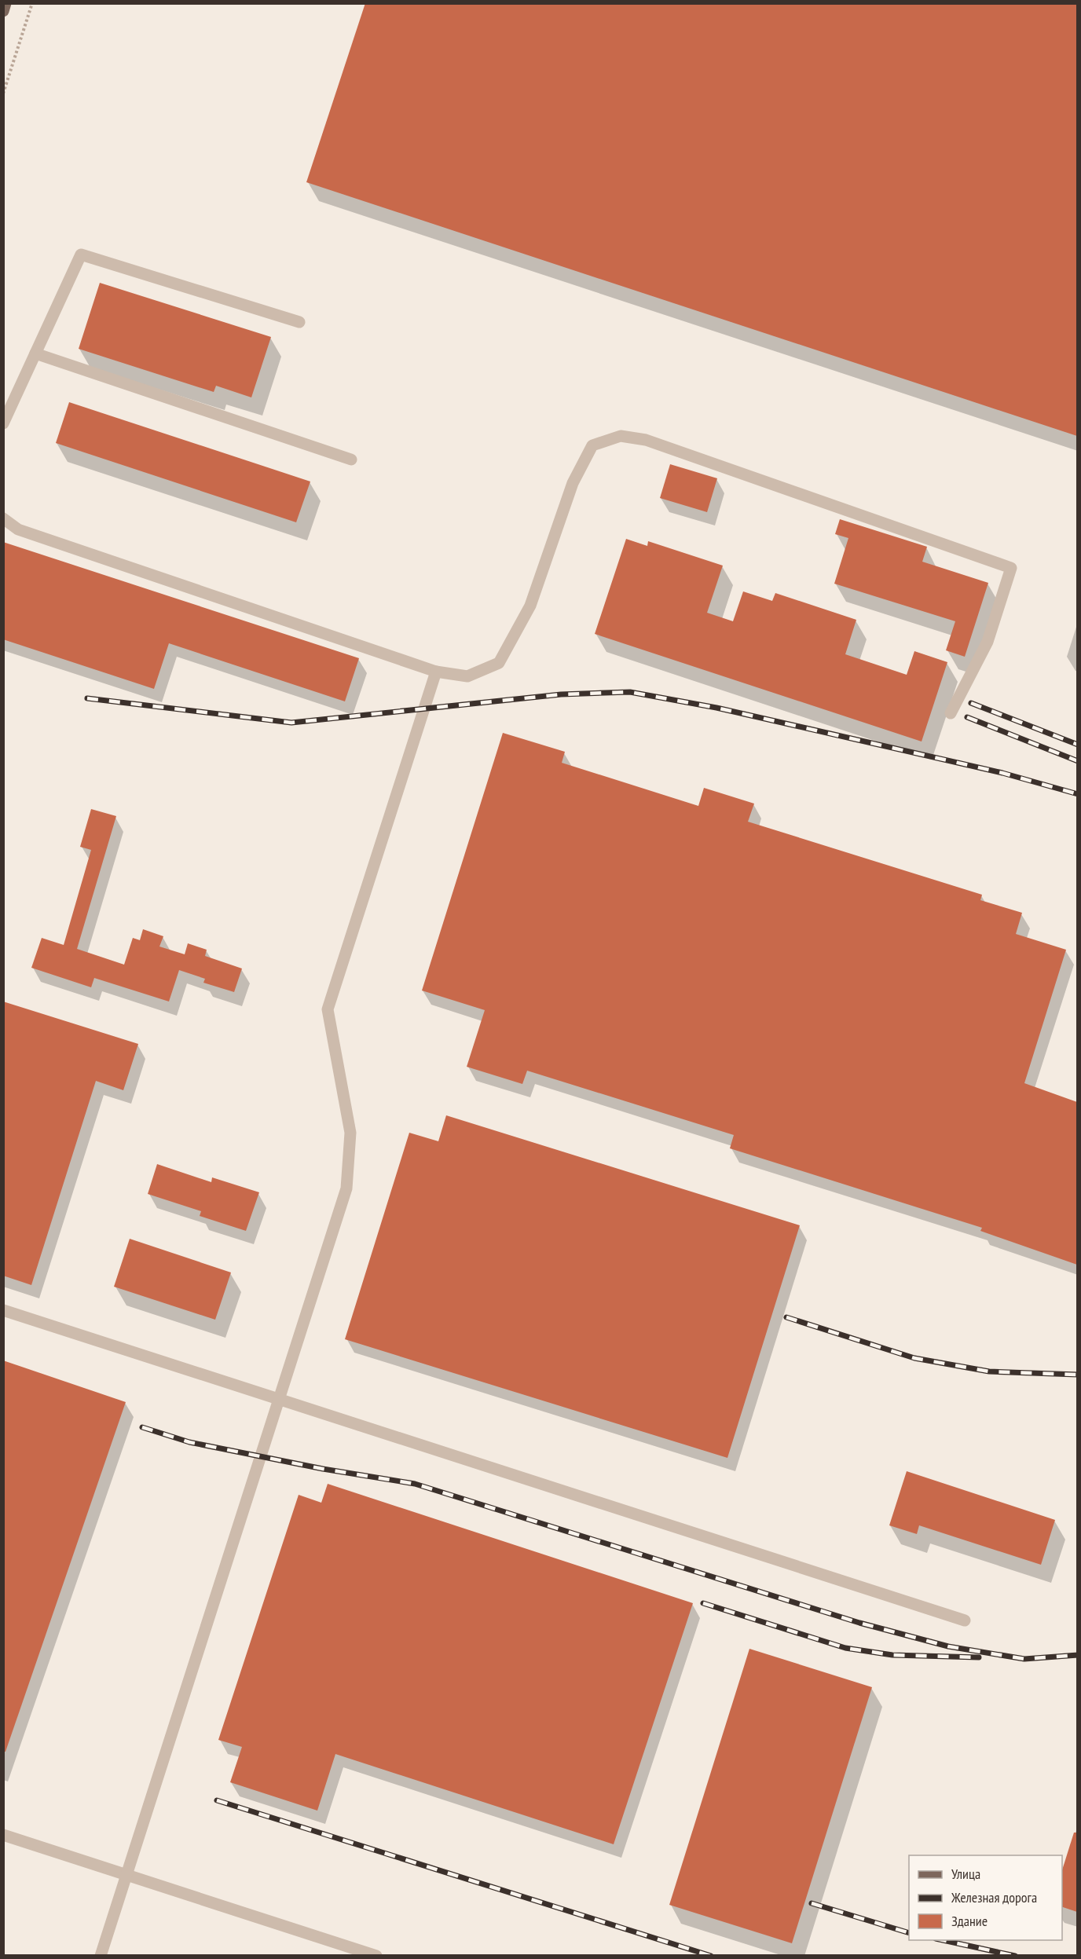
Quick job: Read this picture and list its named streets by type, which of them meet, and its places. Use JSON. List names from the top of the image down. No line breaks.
{"legend":["Улица","Железная дорога","Здание"]}
